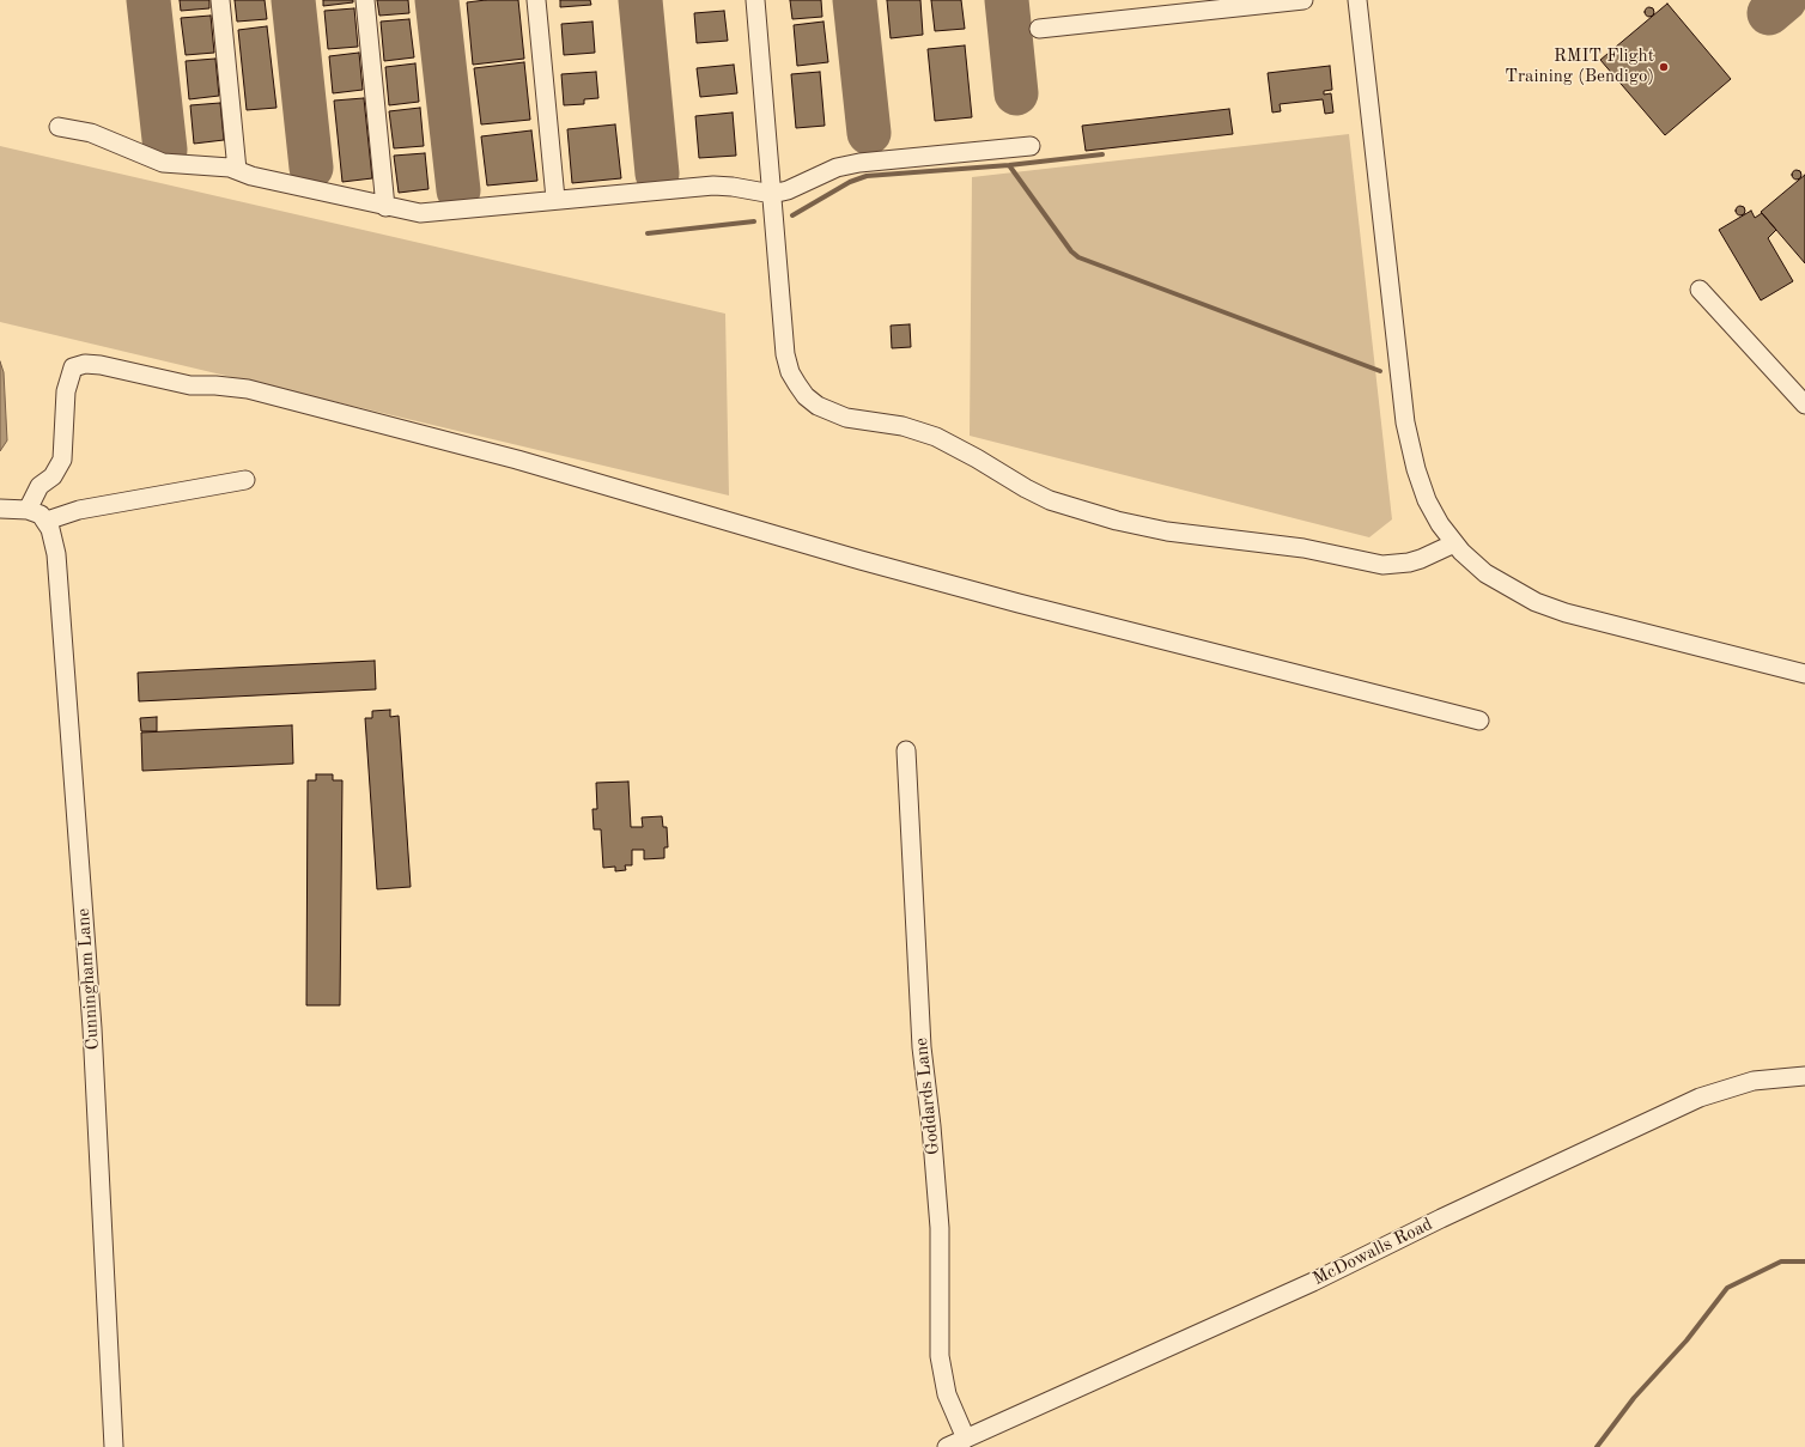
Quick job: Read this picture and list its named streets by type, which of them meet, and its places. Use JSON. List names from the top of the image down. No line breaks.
{"streets":{"street":["Cunningham Lane","Goddards Lane","McDowalls Road"]},"crossings":[["Goddards Lane","McDowalls Road"]],"places":["RMIT Flight Training (Bendigo)"]}
